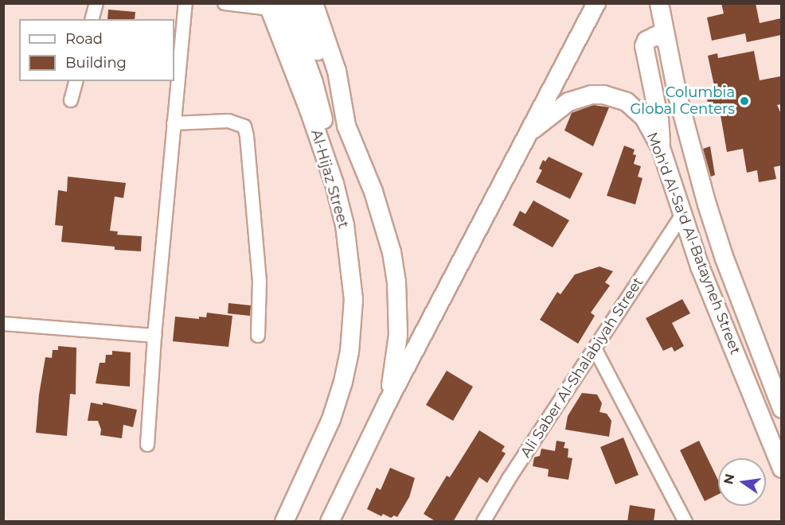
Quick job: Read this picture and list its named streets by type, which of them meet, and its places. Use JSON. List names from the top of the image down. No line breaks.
{"streets":{"street":["Al-Hijaz Street","Moh'd Al-Sa'd Al-Batayneh Street","Ali Saber Al-Shalabiyah Street"]},"crossings":[["Moh'd Al-Sa'd Al-Batayneh Street","Ali Saber Al-Shalabiyah Street"]],"places":["Columbia Global Centers"],"legend":["Road","Building"],"north":"left"}
